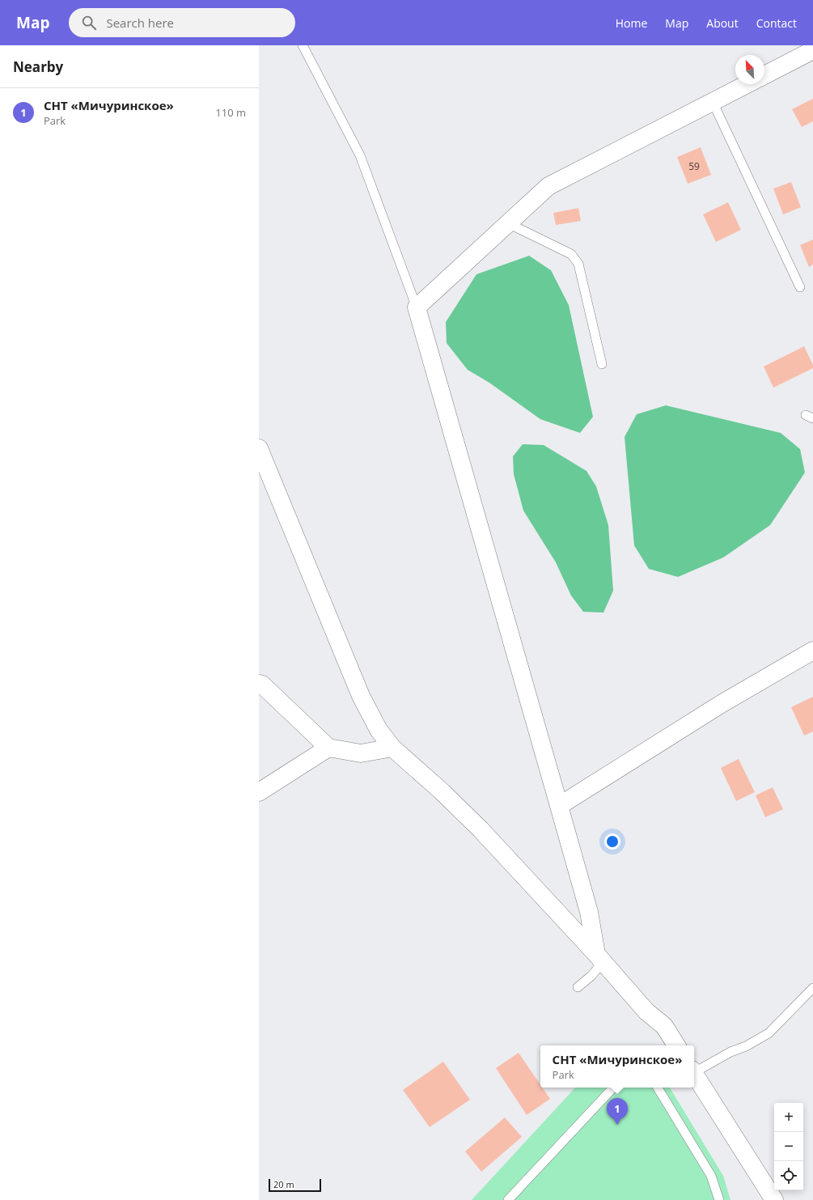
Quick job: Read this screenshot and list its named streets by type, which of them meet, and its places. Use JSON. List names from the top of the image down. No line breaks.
{"house_numbers":["59"],"scale_bar":"20 m","north":"top left","page":{"header":"Map","search":"Search here","nav":["Home","Map","About","Contact"],"heading":"Nearby","list":[{"mark":"1","name":"СНТ «Мичуринское»","note":"Park","value":"110 m"}],"popup":["СНТ «Мичуринское»","Park"],"pins":"1","map_buttons":["+","−"],"scale":"20 m"}}
